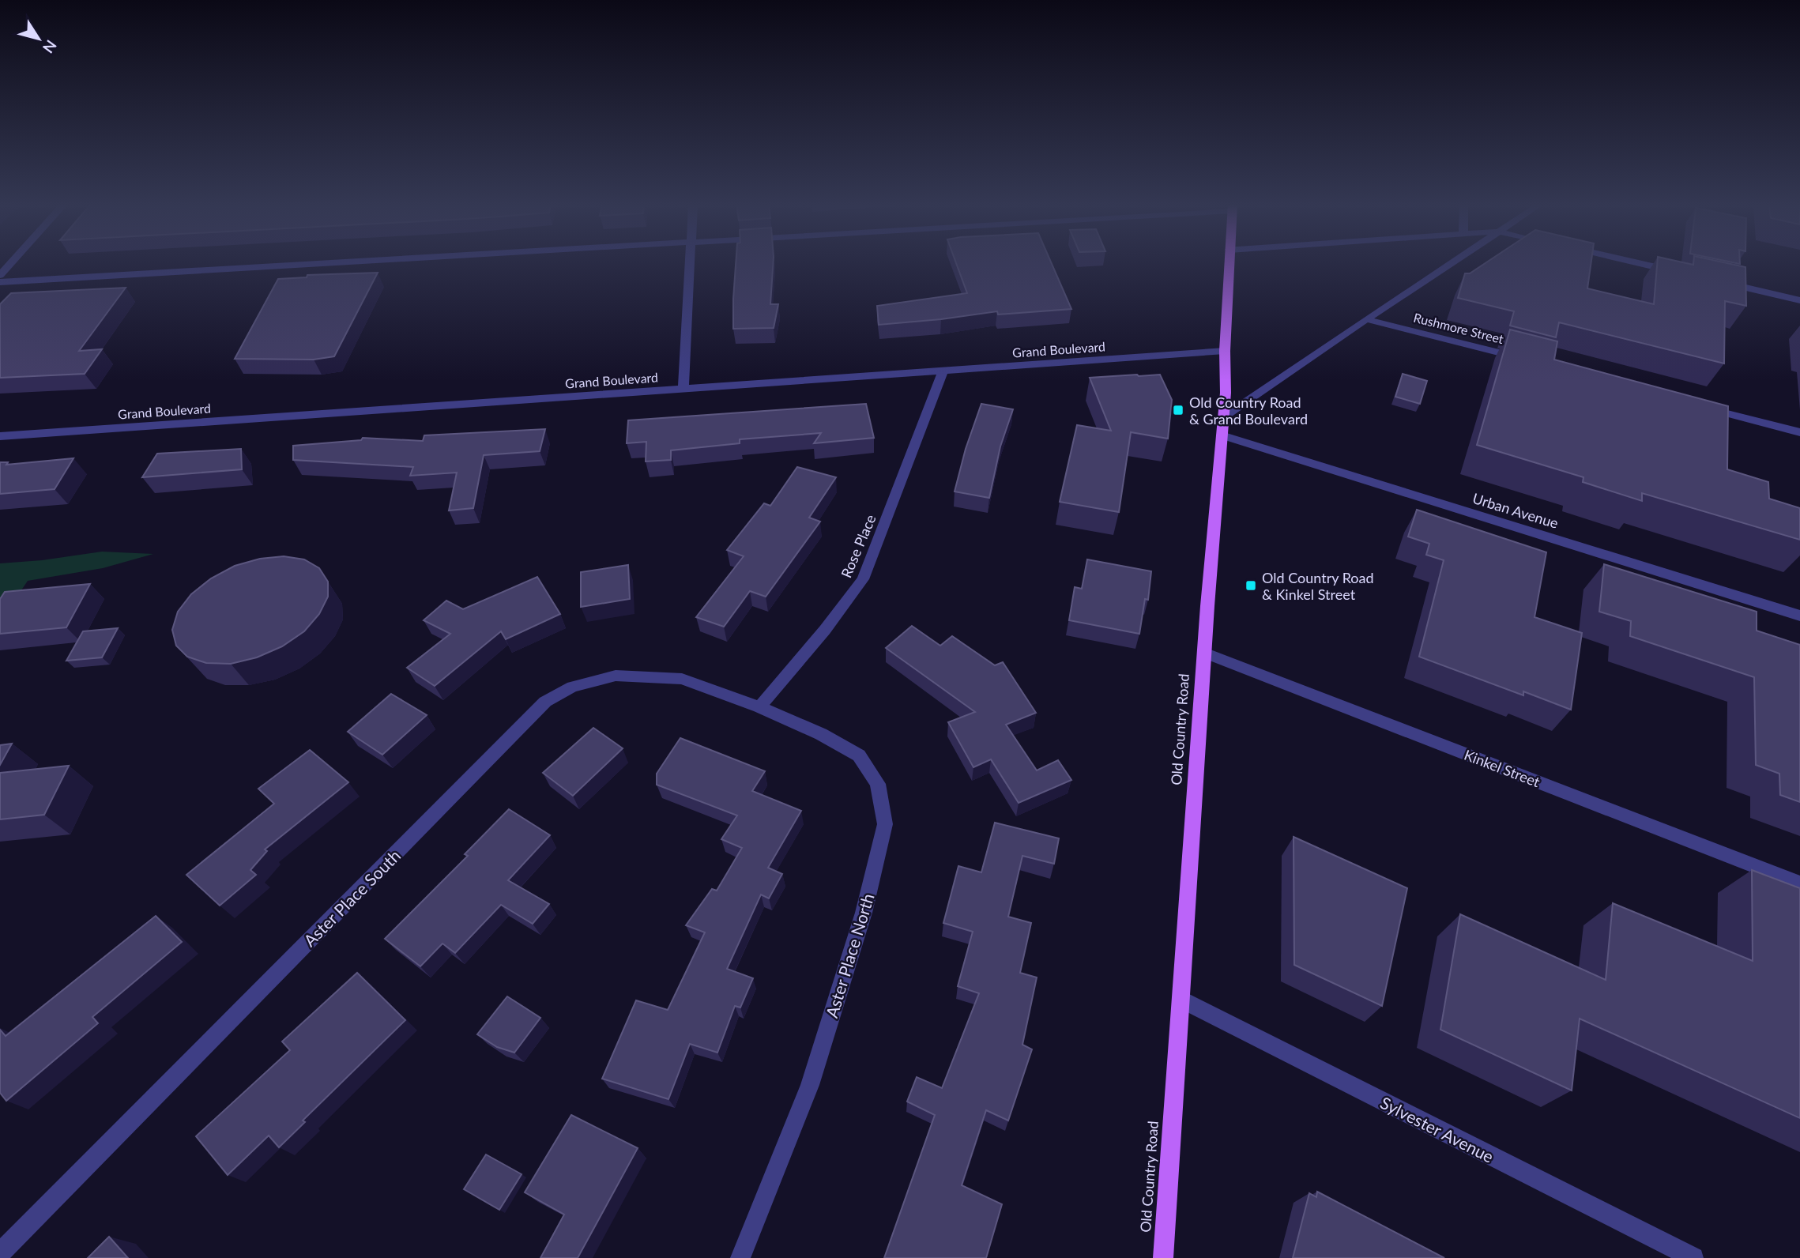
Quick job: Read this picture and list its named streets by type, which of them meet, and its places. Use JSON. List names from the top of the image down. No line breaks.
{"streets":{"main road":["Old Country Road"],"street":["Rushmore Street","Grand Boulevard","Urban Avenue","Rose Place","Kinkel Street","Aster Place South","Aster Place North","Sylvester Avenue"]},"crossings":[["Grand Boulevard","Rose Place"],["Grand Boulevard","Old Country Road"],["Urban Avenue","Old Country Road"],["Rose Place","Aster Place South"],["Rose Place","Aster Place North"],["Old Country Road","Kinkel Street"],["Old Country Road","Sylvester Avenue"],["Aster Place South","Aster Place North"]],"places":{"transit":["Old Country Road & Grand Boulevard","Old Country Road & Kinkel Street"]},"north":"bottom right"}
